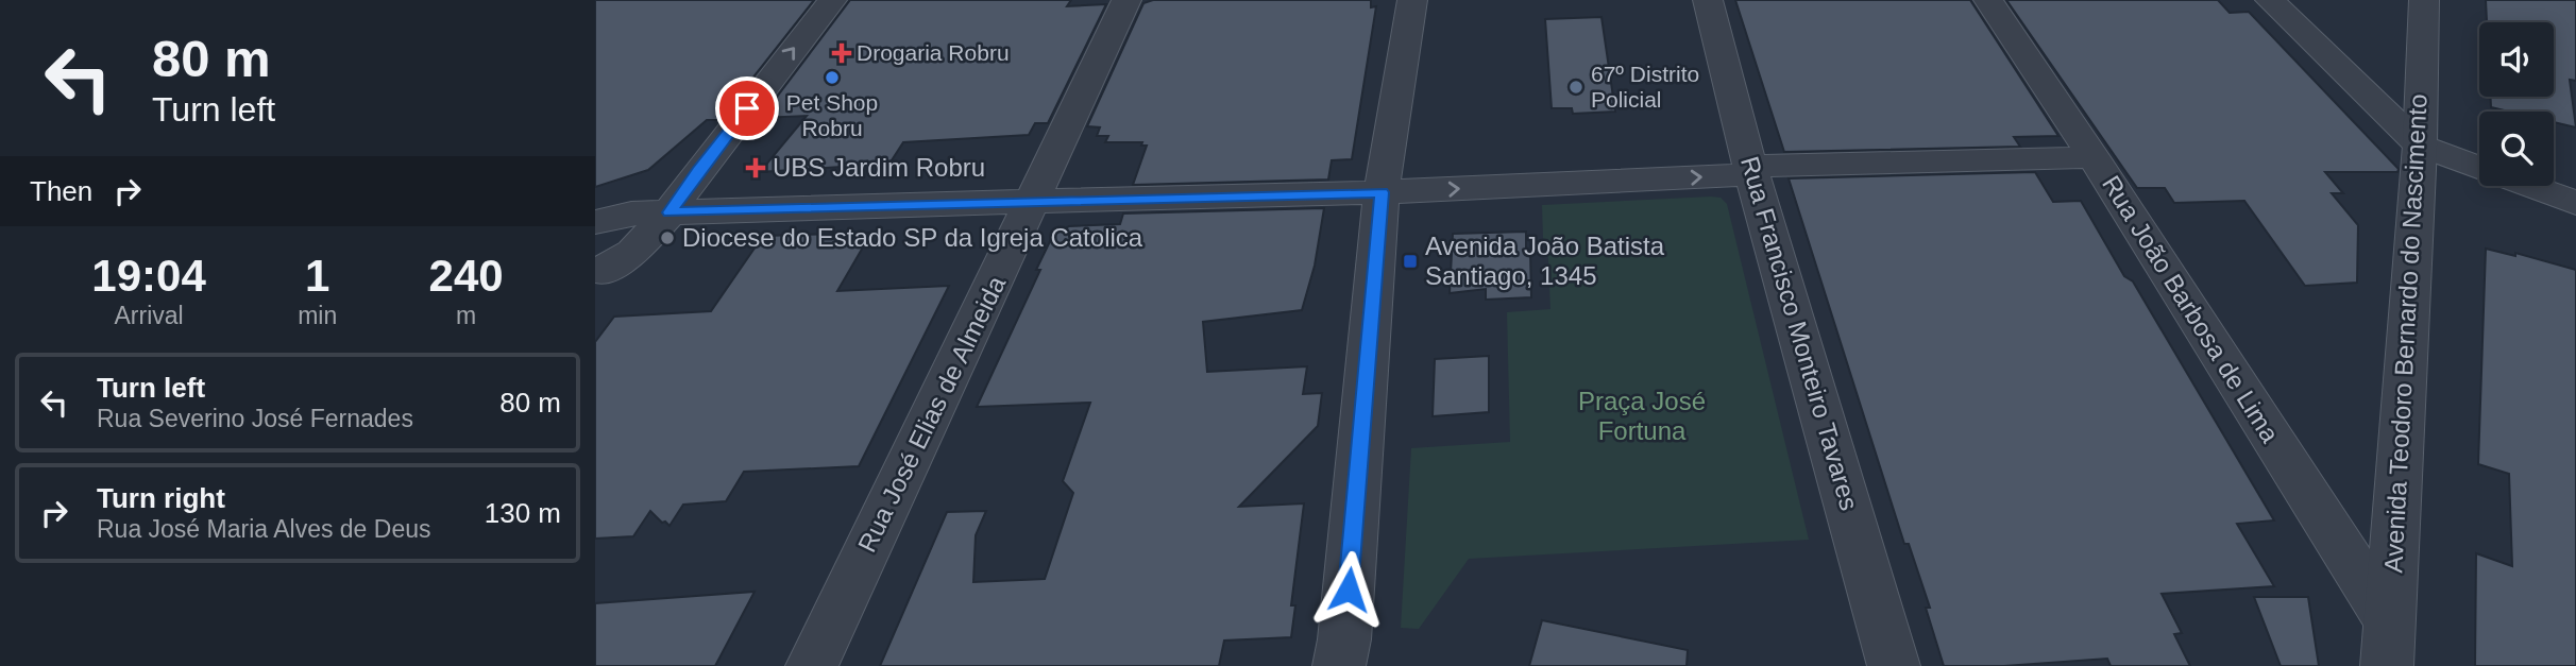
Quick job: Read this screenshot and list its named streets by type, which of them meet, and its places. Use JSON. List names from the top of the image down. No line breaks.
{"streets":{"street":["Rua João Barbosa de Lima","Rua Francisco Monteiro Tavares","Avenida Teodoro Bernardo do Nascimento","Rua José Elias de Almeida"]},"crossings":[["Rua João Barbosa de Lima","Avenida Teodoro Bernardo do Nascimento"]],"parks":["Praça José Fortuna"],"places":{"health":["Drogaria Robru","UBS Jardim Robru"],"other":["Pet Shop Robru","67º Distrito Policial","Diocese do Estado SP da Igreja Catolica"],"transit":["Avenida João Batista Santiago, 1345"]},"page":{"turn":["80 m","Turn left"],"then":"Then","eta":["19:04","Arrival","1","min","240","m"],"list":[{"name":"Turn left","note":"Rua Severino José Fernades","value":"80 m"},{"name":"Turn right","note":"Rua José Maria Alves de Deus","value":"130 m"}]}}
